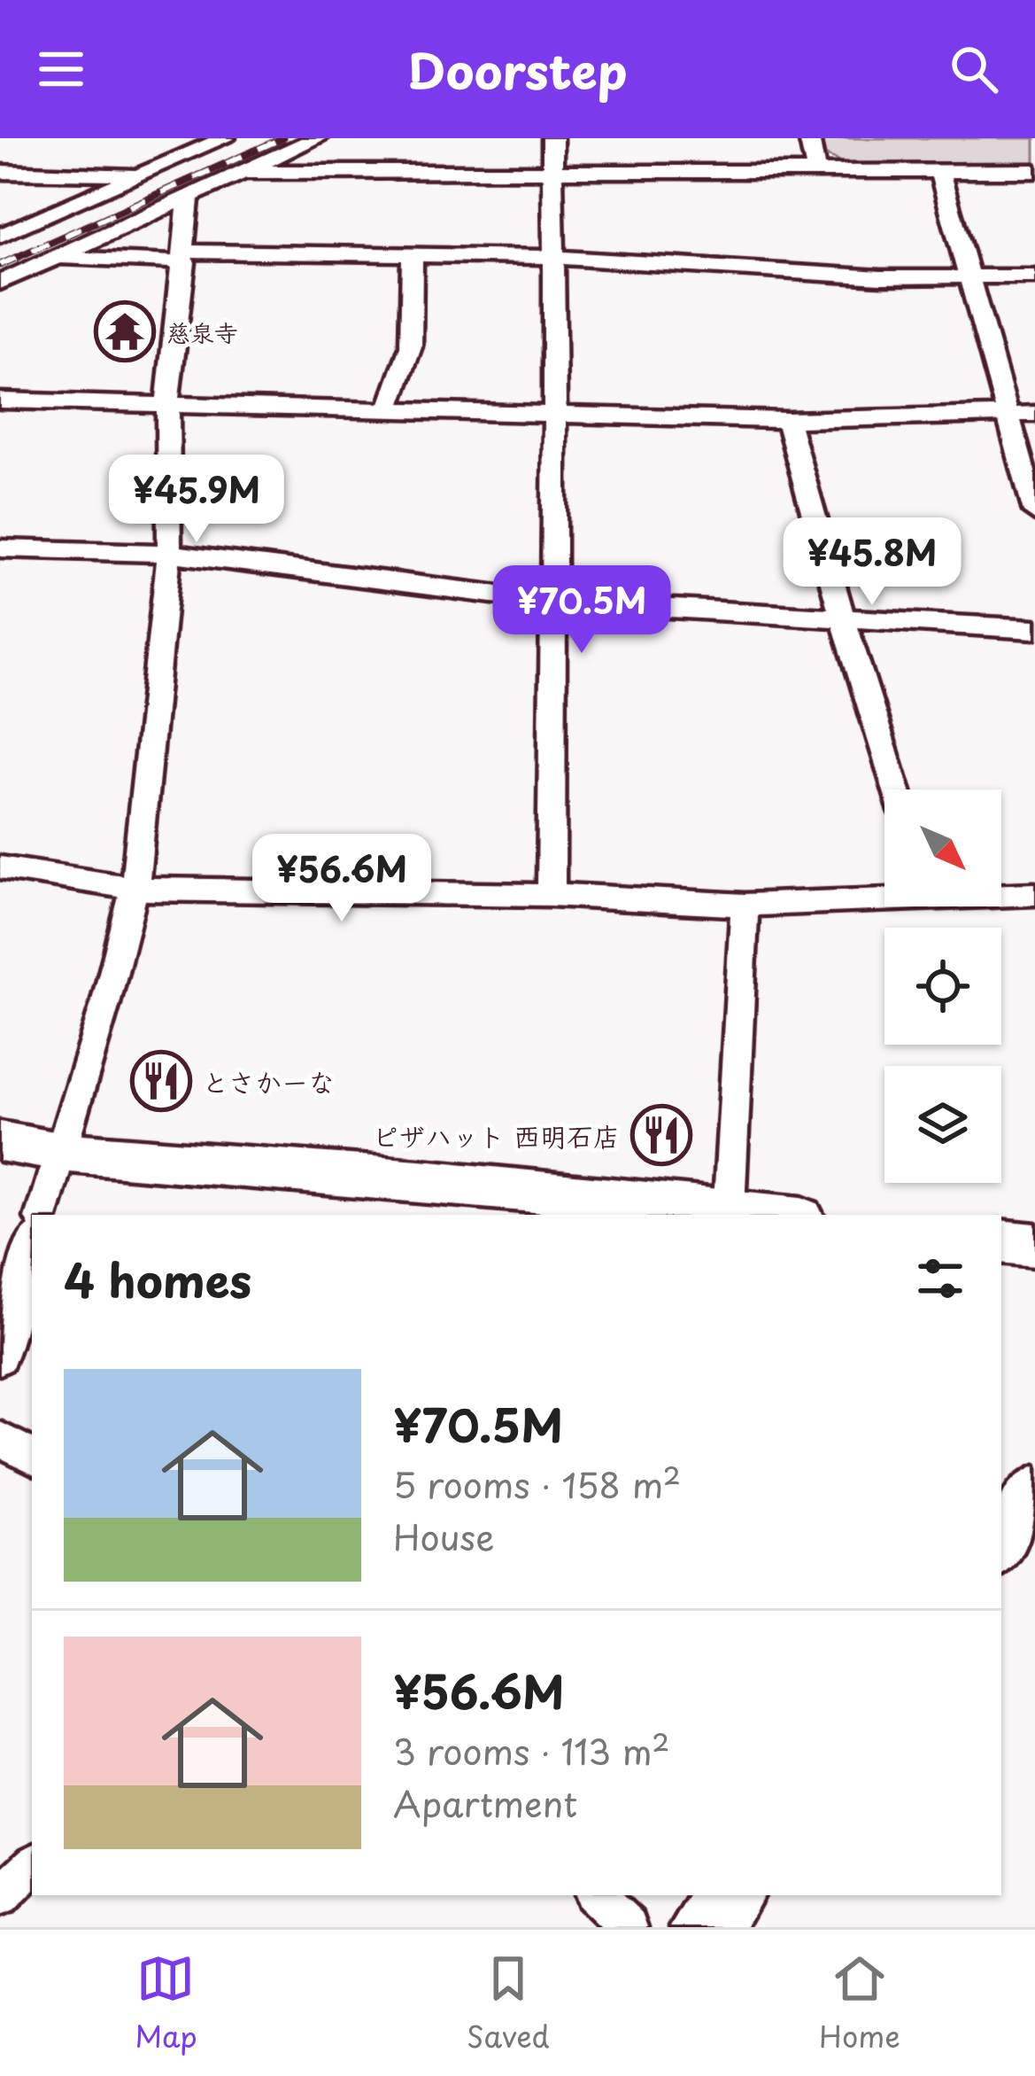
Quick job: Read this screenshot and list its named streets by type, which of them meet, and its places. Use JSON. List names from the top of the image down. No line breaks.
{"places":{"temple":["慈泉寺"],"restaurant":["とさかーな","ピザハット 西明石店"]},"north":"bottom right","page":{"header":"Doorstep","price":["¥45.9M","¥45.8M","¥70.5M","¥56.6M"],"heading":"4 homes","list":[{"name":"¥70.5M","note":"5 rooms · 158 m² · House"},{"name":"¥56.6M","note":"3 rooms · 113 m² · Apartment"}],"tabs":["Map","Saved","Home"]}}
